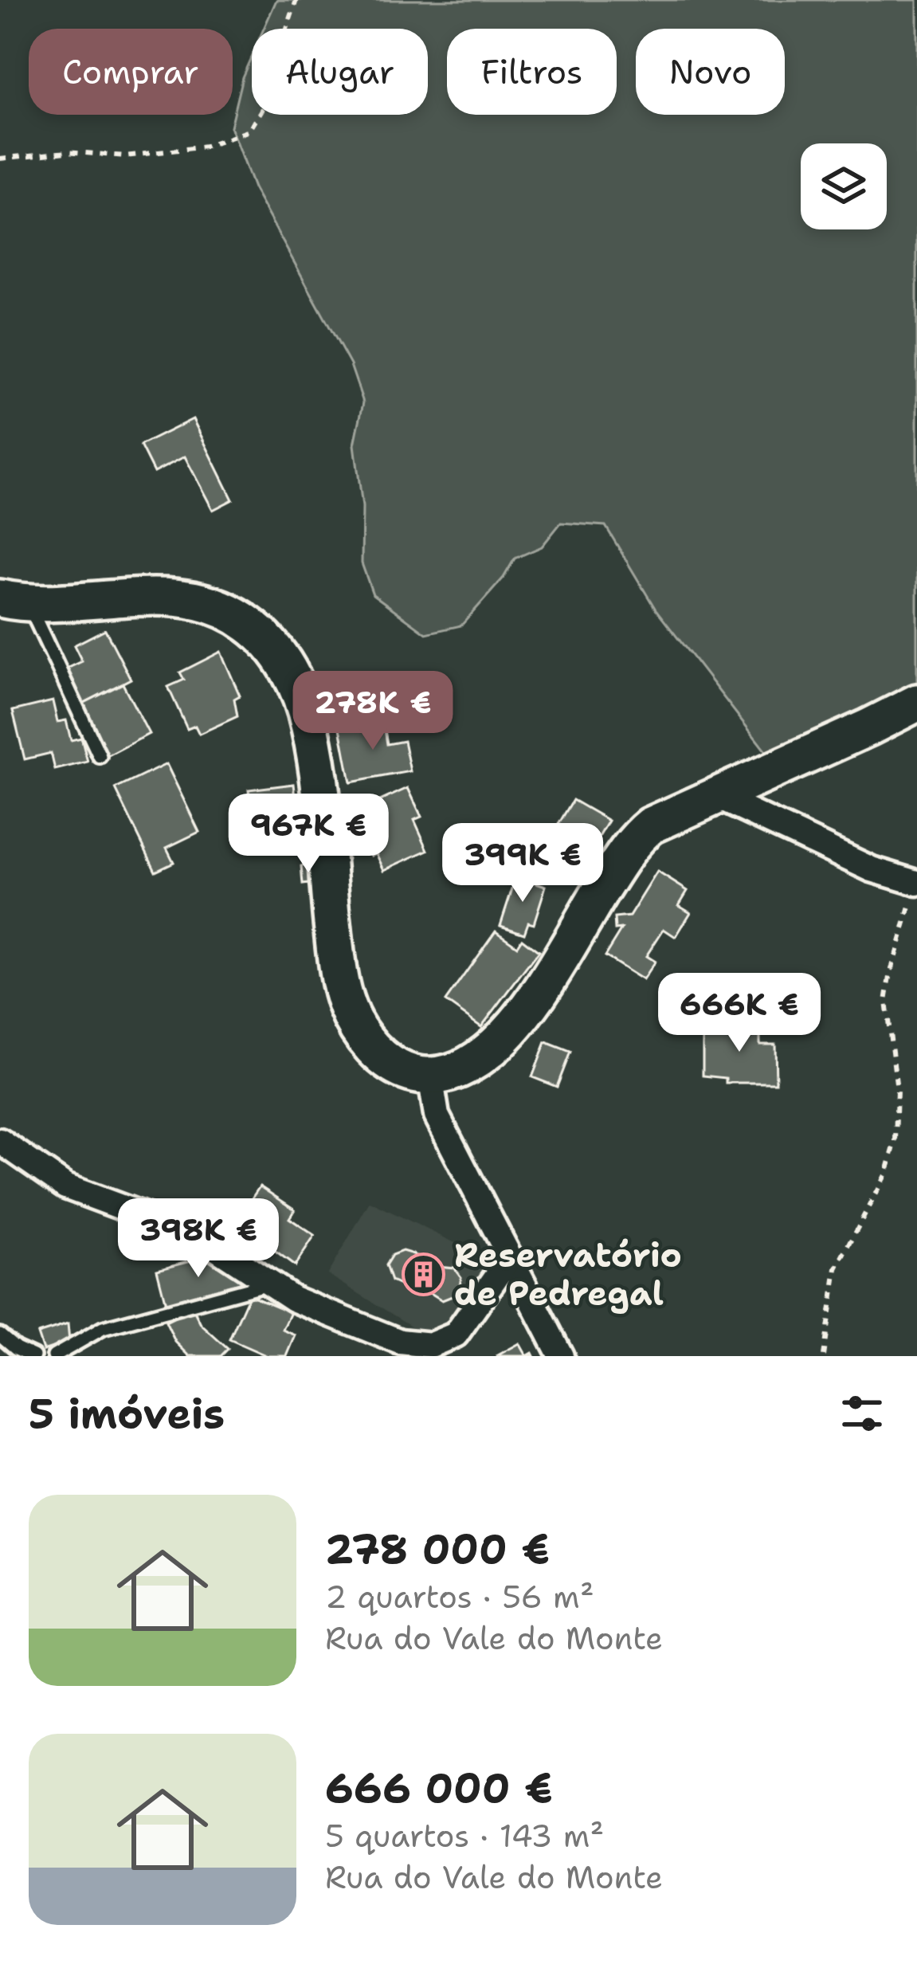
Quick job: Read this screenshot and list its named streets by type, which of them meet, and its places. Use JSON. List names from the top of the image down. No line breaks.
{"places":{"building":["Reservatório de Pedregal"]},"page":{"chip":["Comprar","Alugar","Filtros","Novo"],"price":["278K €","967K €","399K €","666K €","398K €"],"heading":"5 imóveis","list":[{"name":"278 000 €","note":"2 quartos · 56 m² · Rua do Vale do Monte"},{"name":"666 000 €","note":"5 quartos · 143 m² · Rua do Vale do Monte"}]}}
